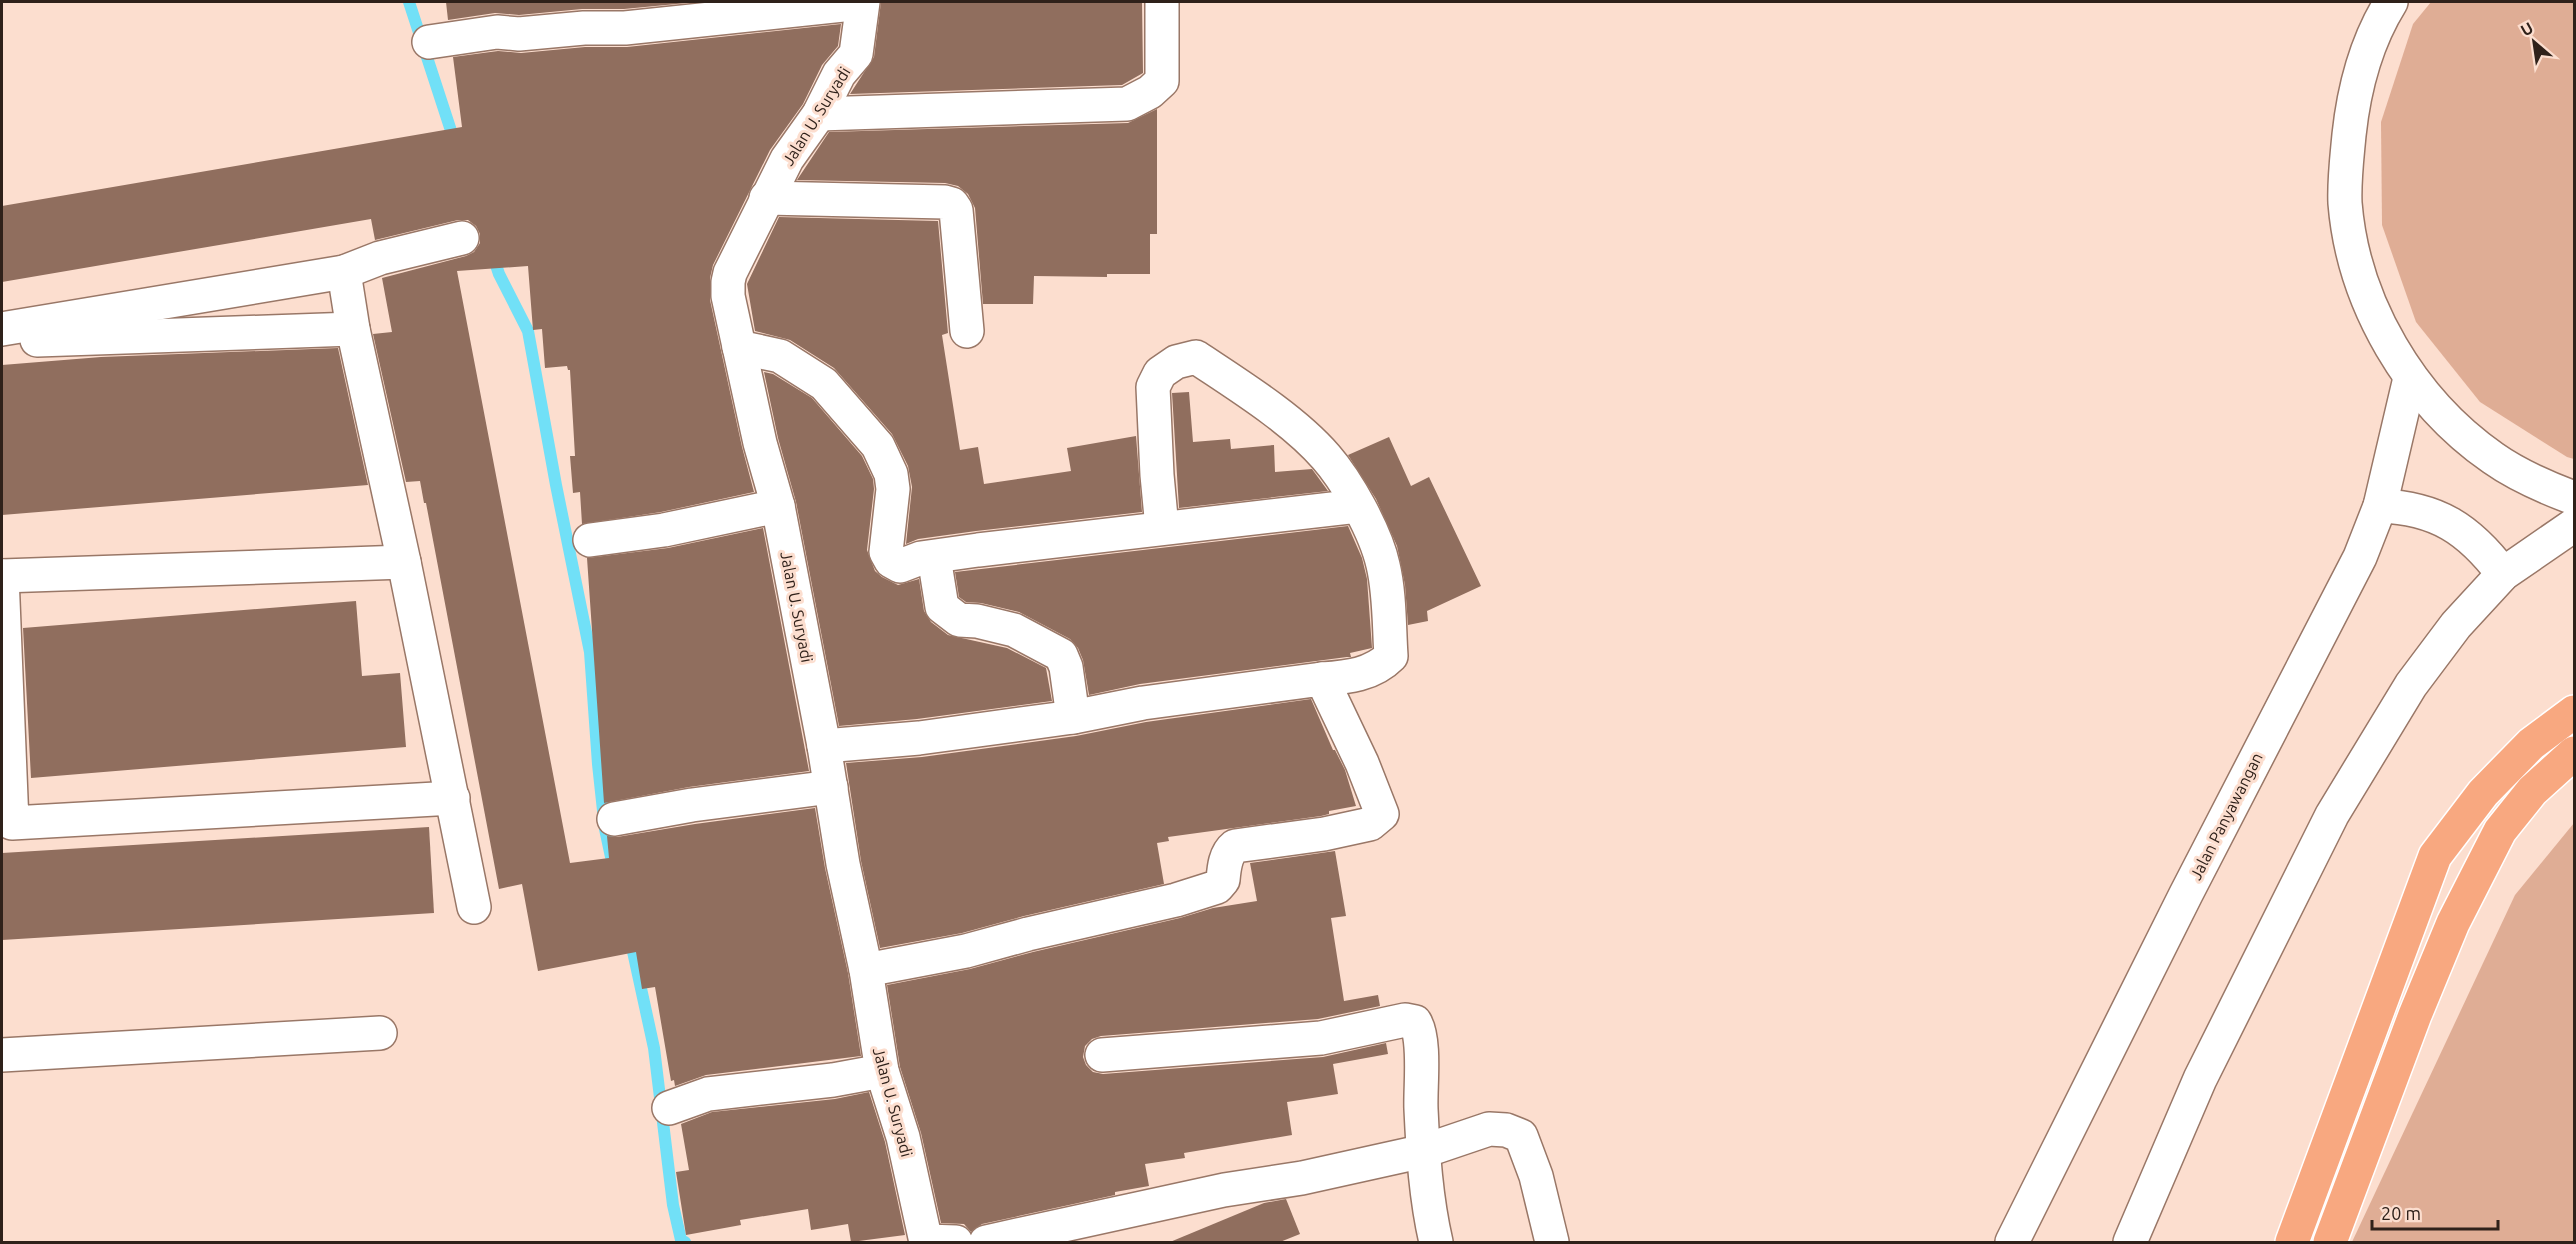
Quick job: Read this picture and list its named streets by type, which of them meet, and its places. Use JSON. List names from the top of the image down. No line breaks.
{"streets":{"street":["Jalan U. Suryadi","Jalan Panyawangan"]},"scale_bar":"20 m","north":"top left"}
